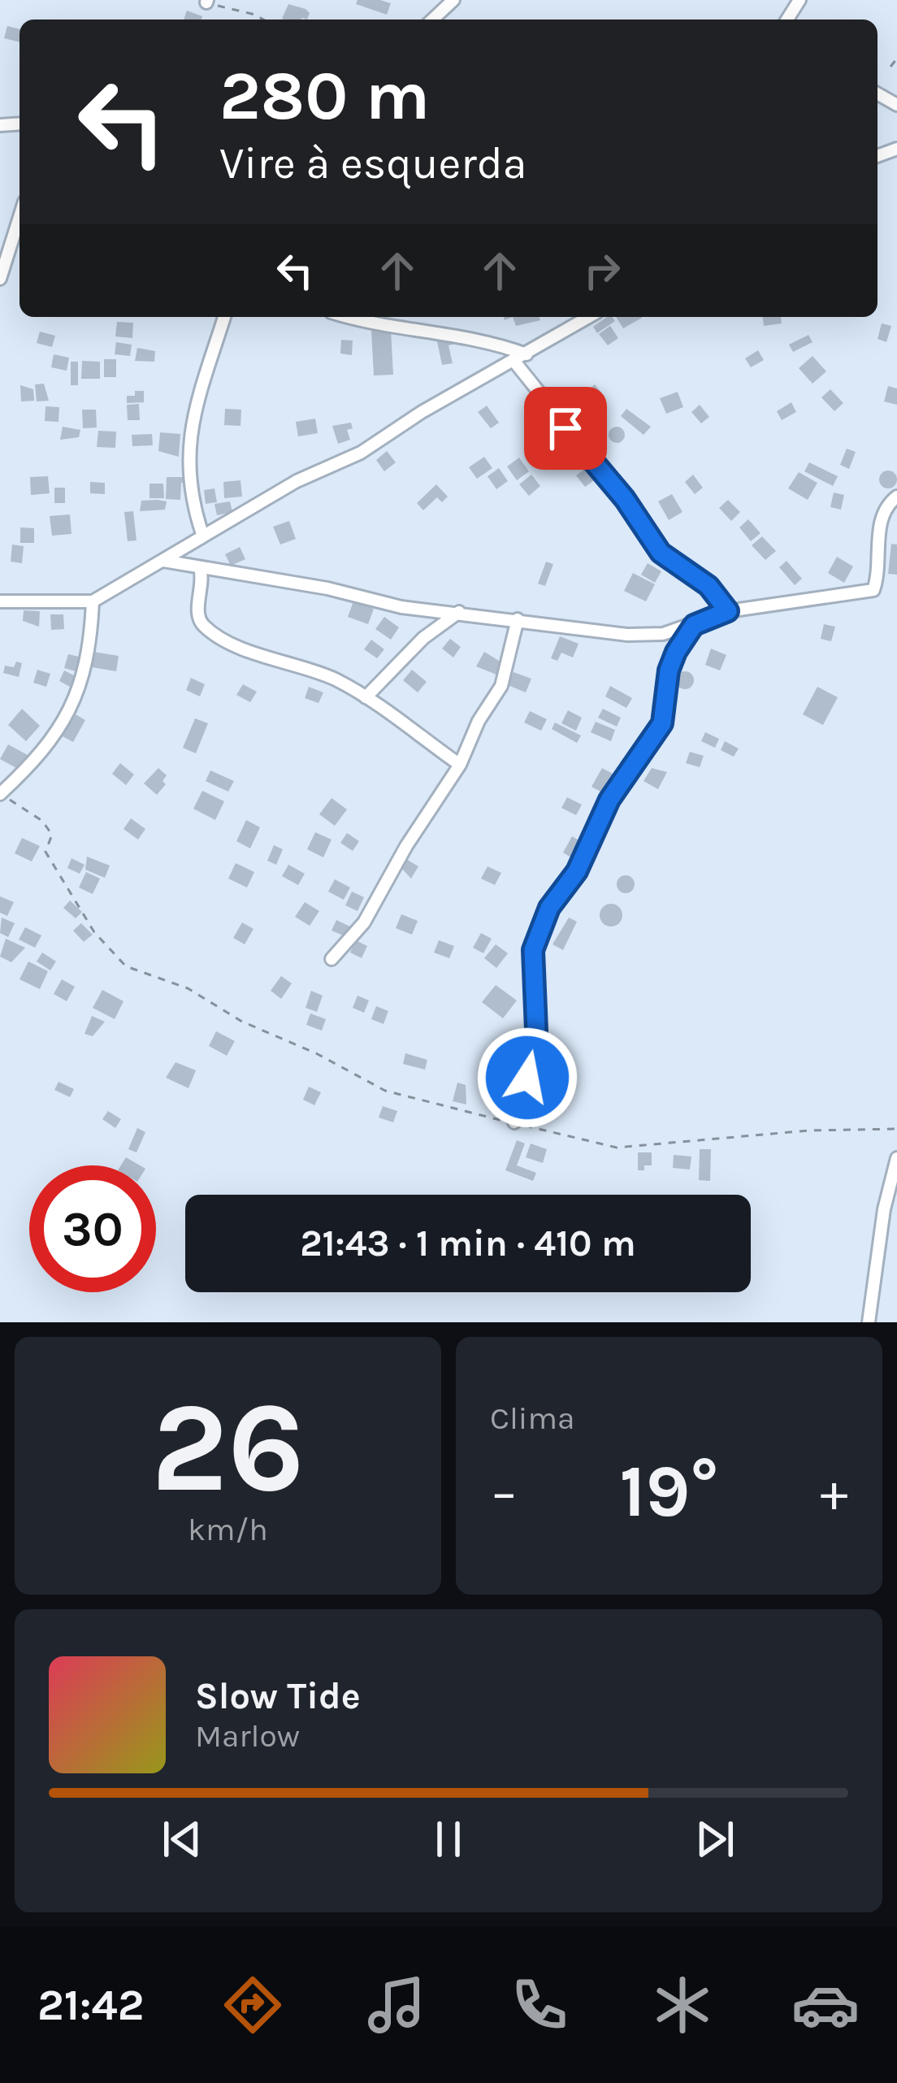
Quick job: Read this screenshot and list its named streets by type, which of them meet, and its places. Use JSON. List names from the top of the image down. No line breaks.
{"page":{"turn":["280 m","Vire à esquerda"],"limit":"30","trip":"21:43 · 1 min · 410 m","tile":[["26","km/h"],"Clima"],"heat":["−","19°","+"],"song":["Slow Tide","Marlow"],"tabs":"21:42"}}
